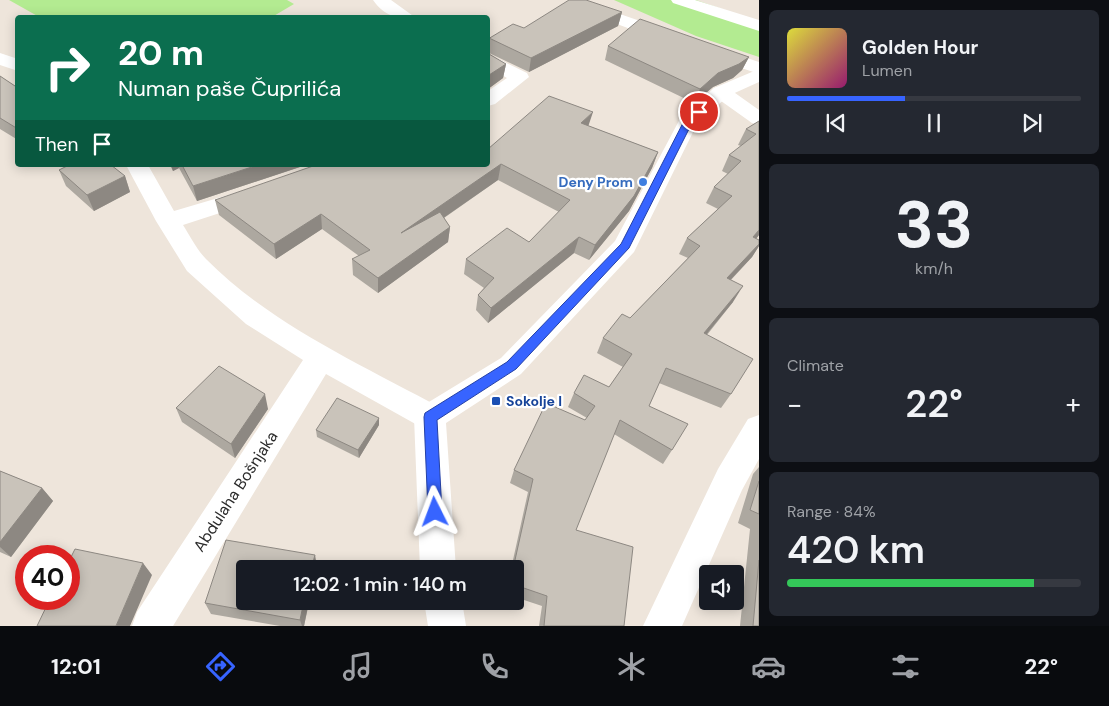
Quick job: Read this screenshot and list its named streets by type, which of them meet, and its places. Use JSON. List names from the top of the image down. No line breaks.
{"streets":{"street":["Abdulaha Bošnjaka"]},"places":{"other":["Deny Prom"],"transit":["Sokolje I"]},"page":{"turn":["20 m","Numan paše Čuprilića"],"song":["Golden Hour","Lumen"],"then":"Then","tile":[["33","km/h"],"Climate",["Range · 84%","420 km"]],"heat":["−","22°","+"],"limit":"40","trip":"12:02 · 1 min · 140 m","tabs":["12:01","22°"]}}
